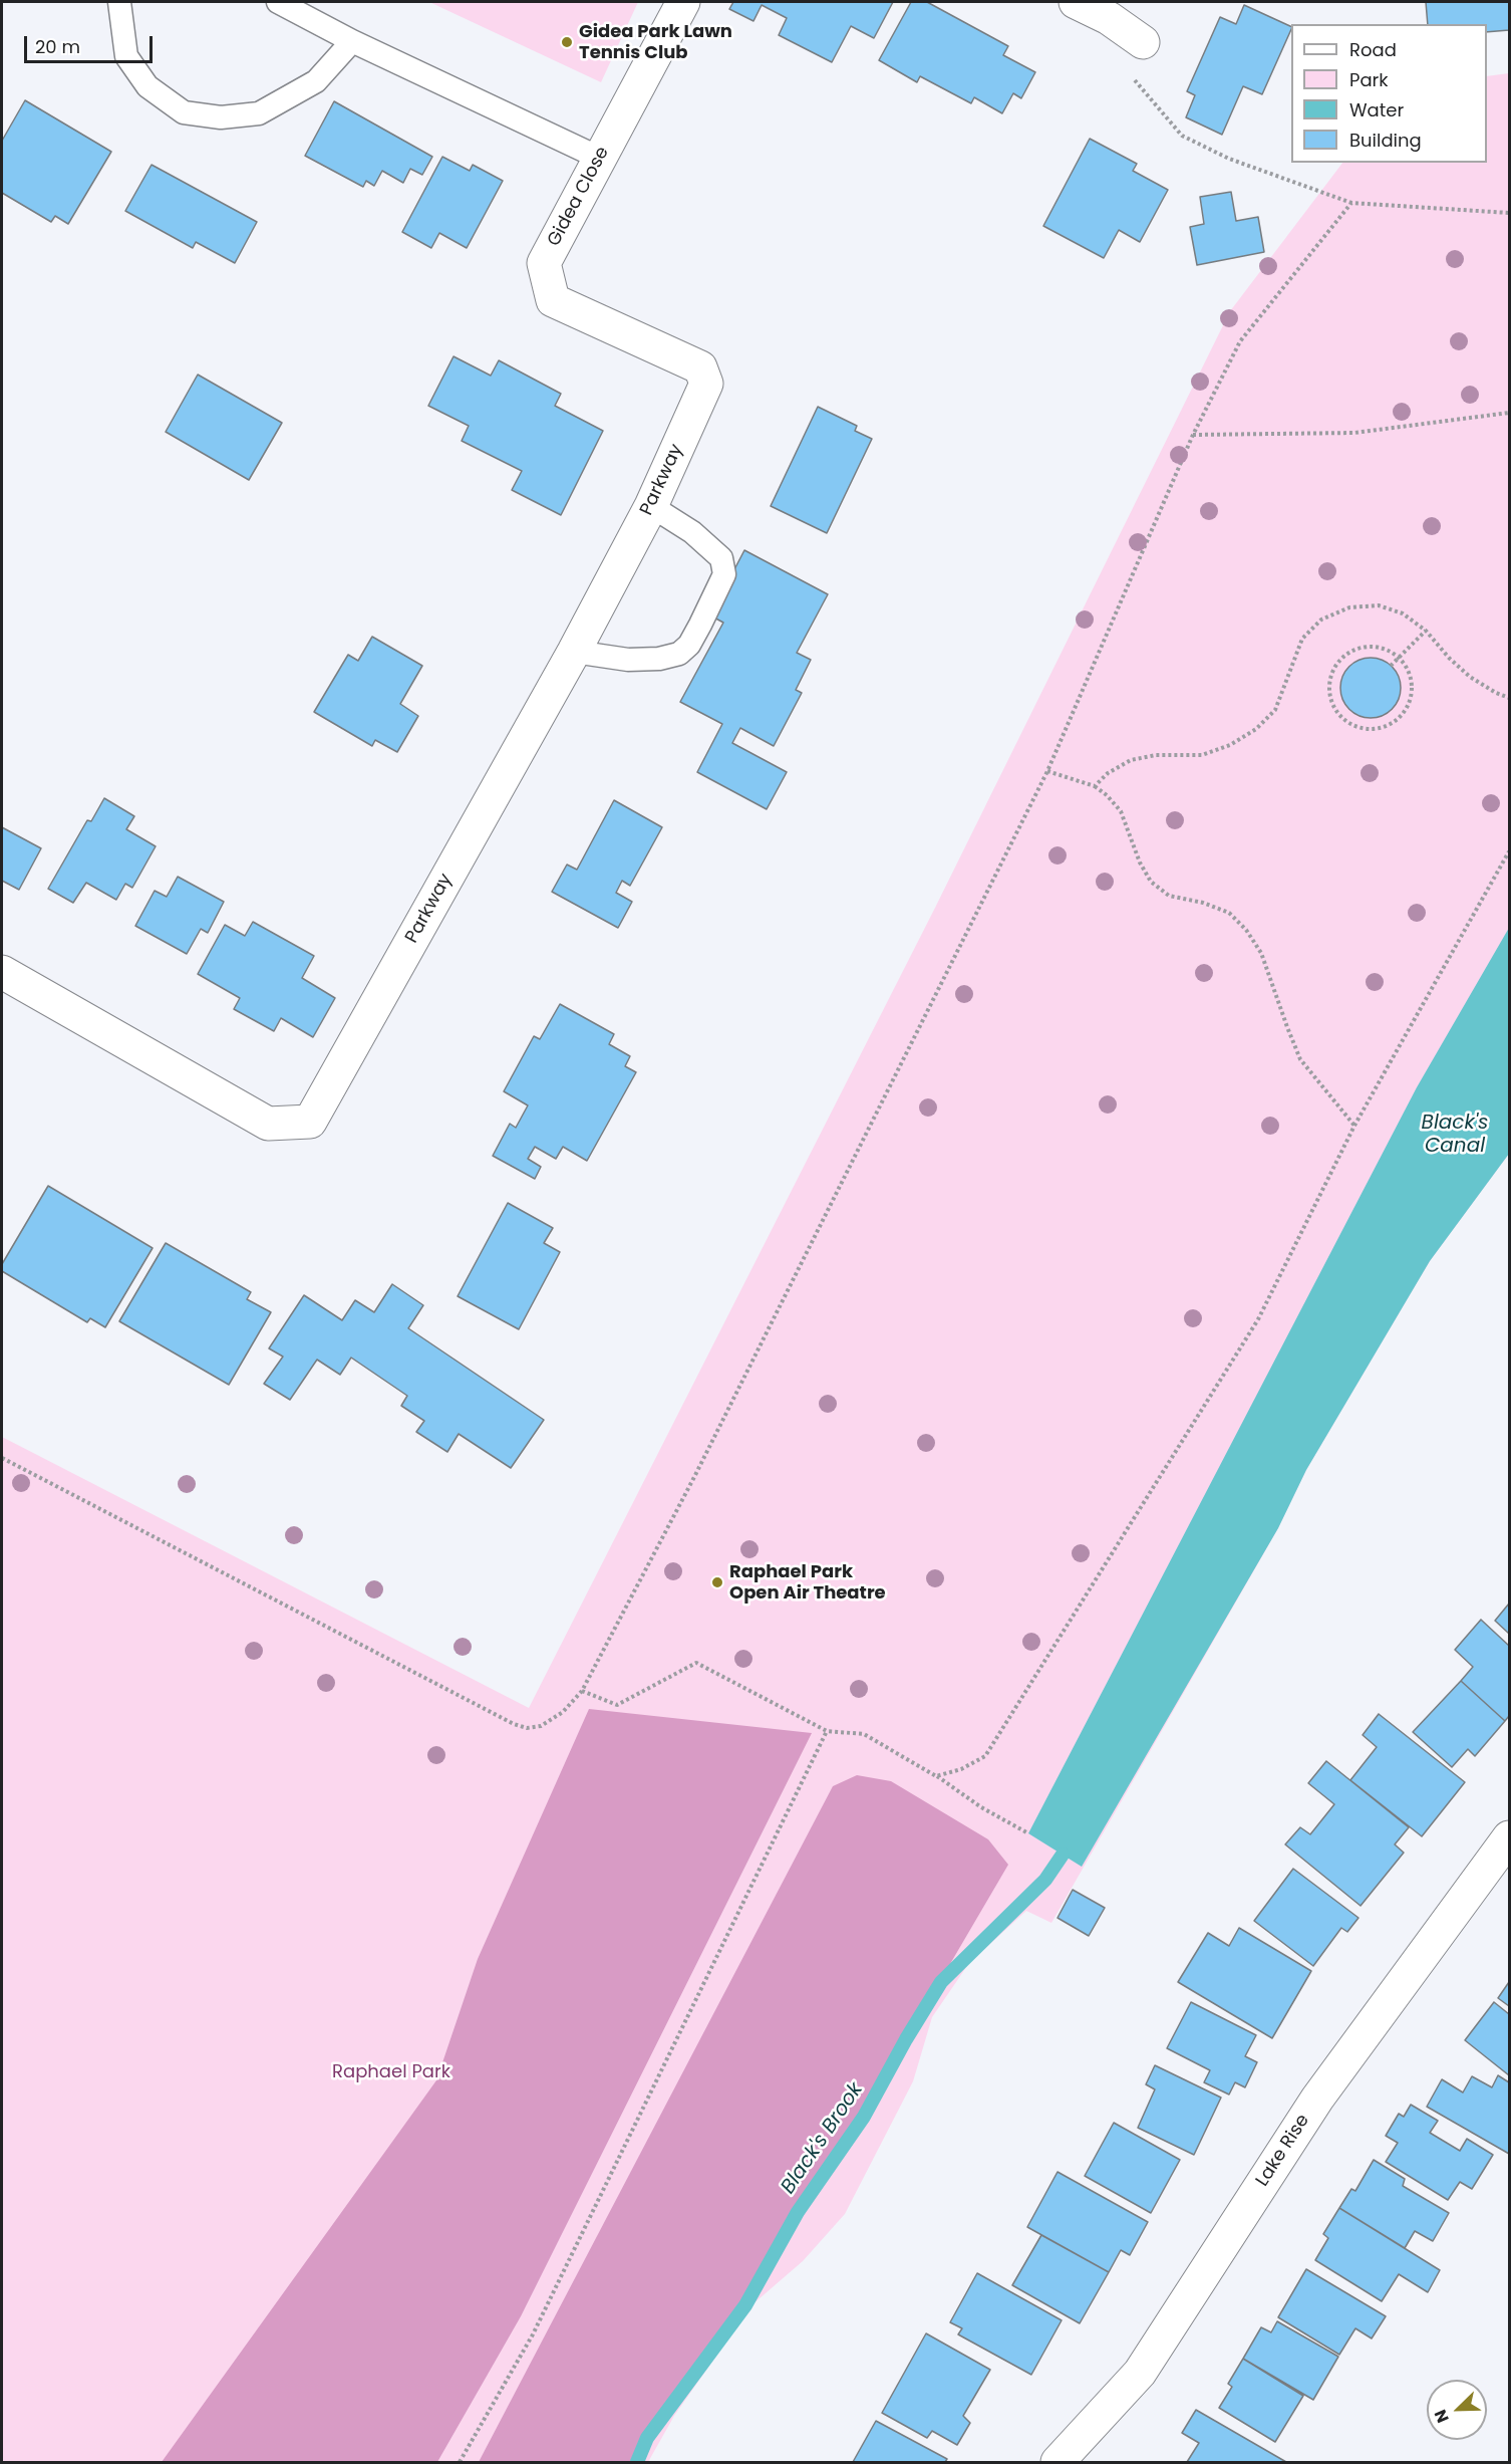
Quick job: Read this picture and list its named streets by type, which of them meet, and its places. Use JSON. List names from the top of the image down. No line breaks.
{"streets":{"street":["Gidea Close","Parkway","Lake Rise"]},"crossings":[["Gidea Close","Parkway"]],"water":["Black's Canal","Black's Brook"],"parks":["Raphael Park"],"places":["Gidea Park Lawn Tennis Club","Raphael Park Open Air Theatre"],"legend":["Road","Park","Water","Building"],"scale_bar":"20 m","north":"bottom left"}
